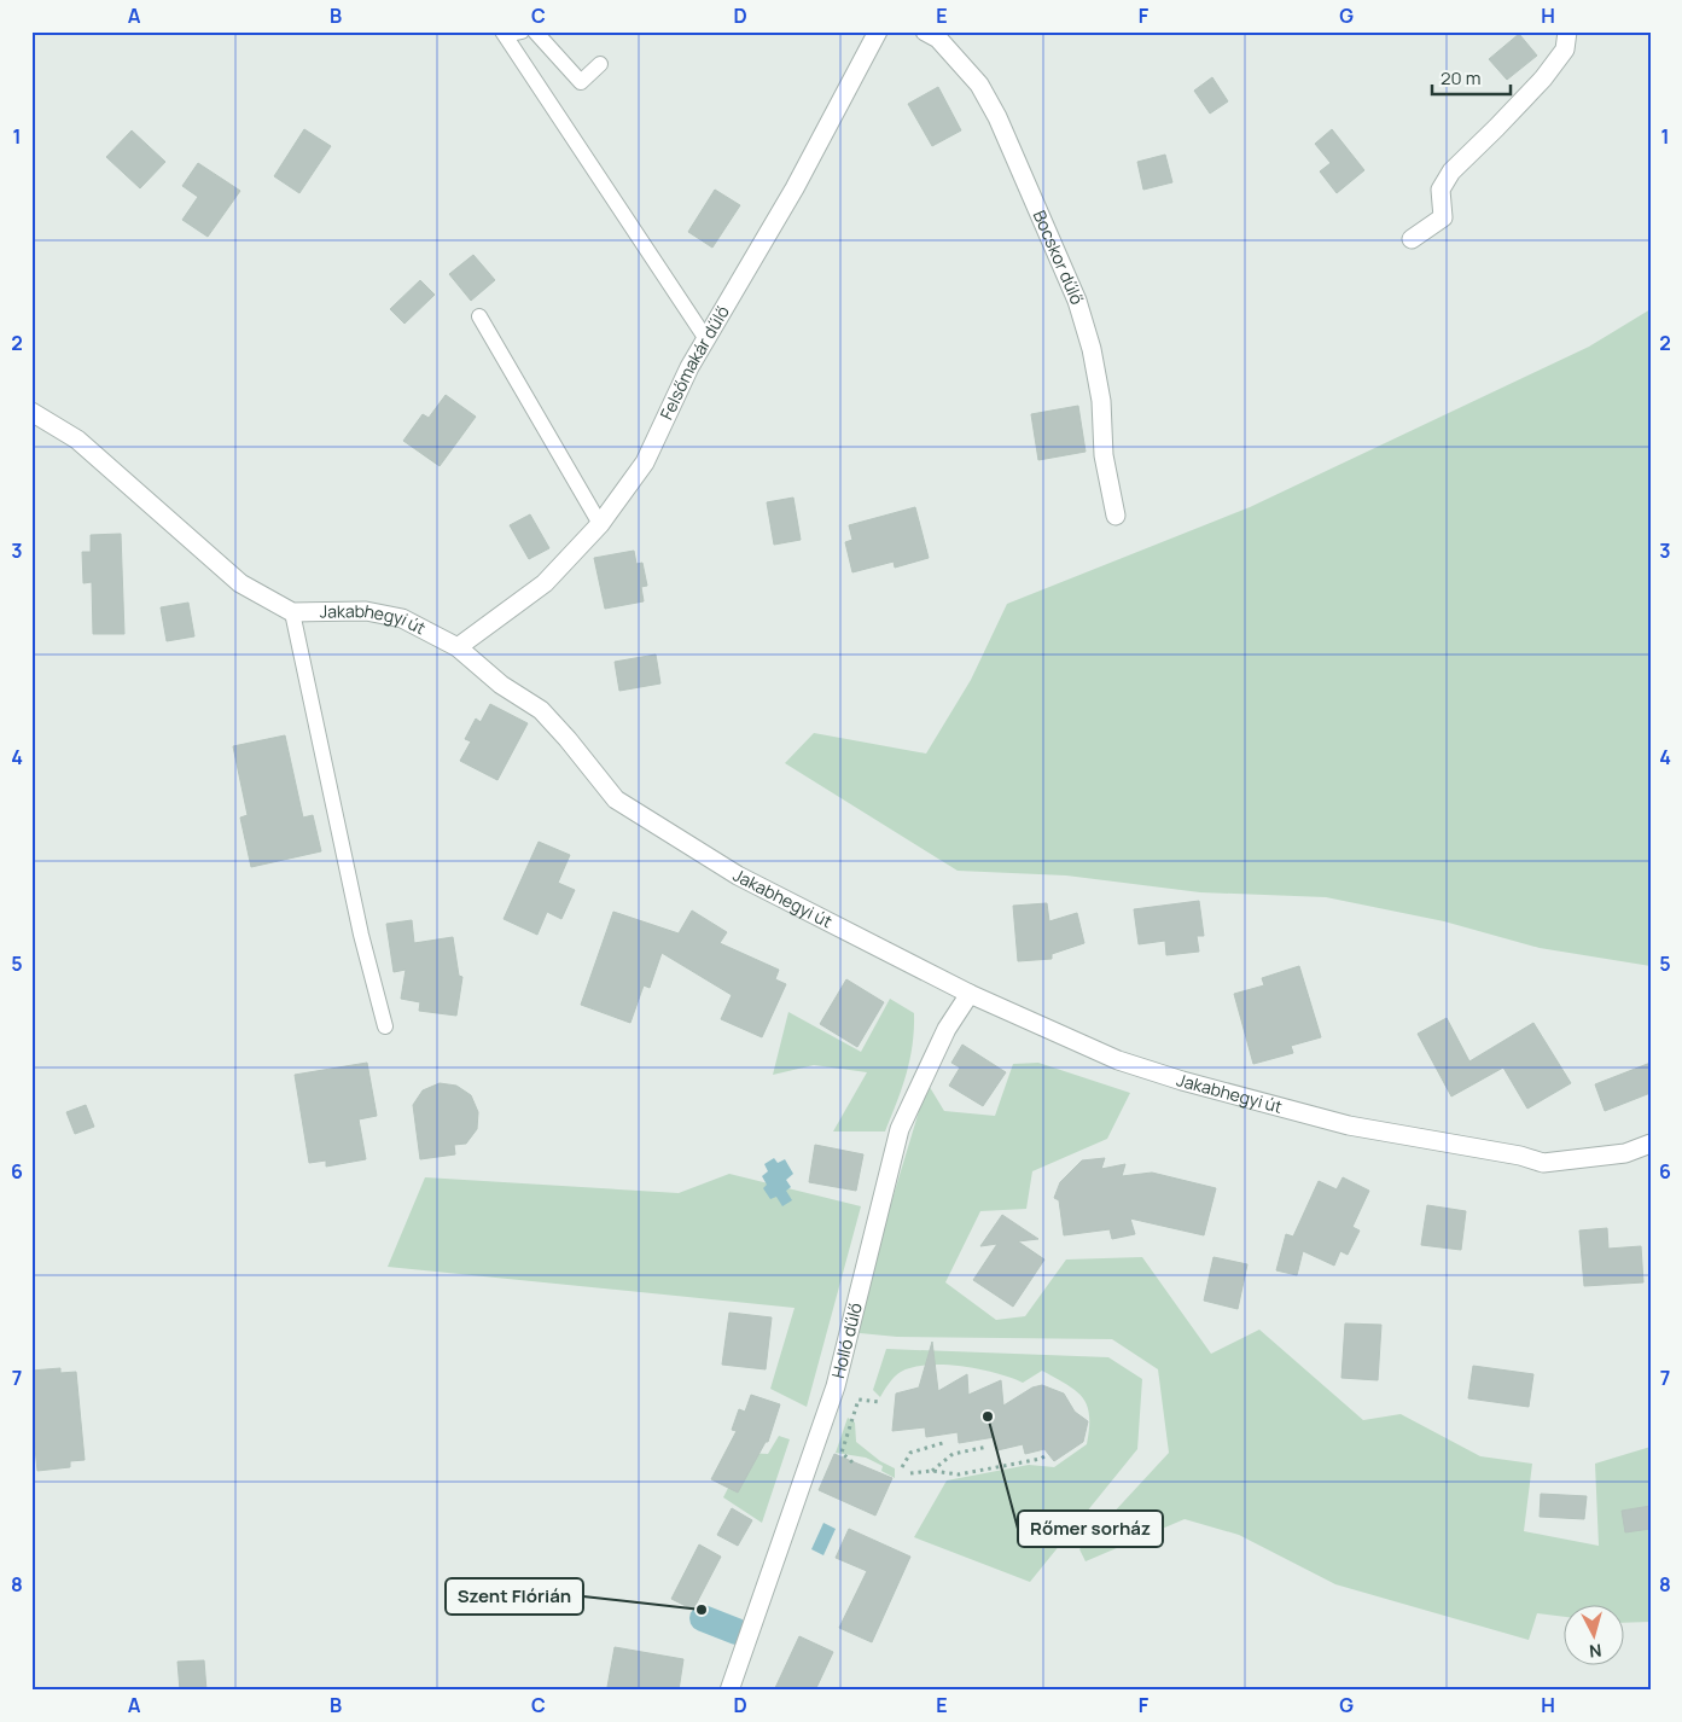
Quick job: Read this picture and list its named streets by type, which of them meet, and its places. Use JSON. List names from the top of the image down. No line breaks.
{"streets":{"street":["Bocskor dűlő","Felsőmakár dűlő","Jakabhegyi út","Holló dűlő"]},"crossings":[["Felsőmakár dűlő","Jakabhegyi út"],["Jakabhegyi út","Holló dűlő"]],"places":["Rőmer sorház","Szent Flórián"],"scale_bar":"20 m","north":"bottom","grid":{"columns":["A","B","C","D","E","F","G","H"],"rows":["1","2","3","4","5","6","7","8"]}}
